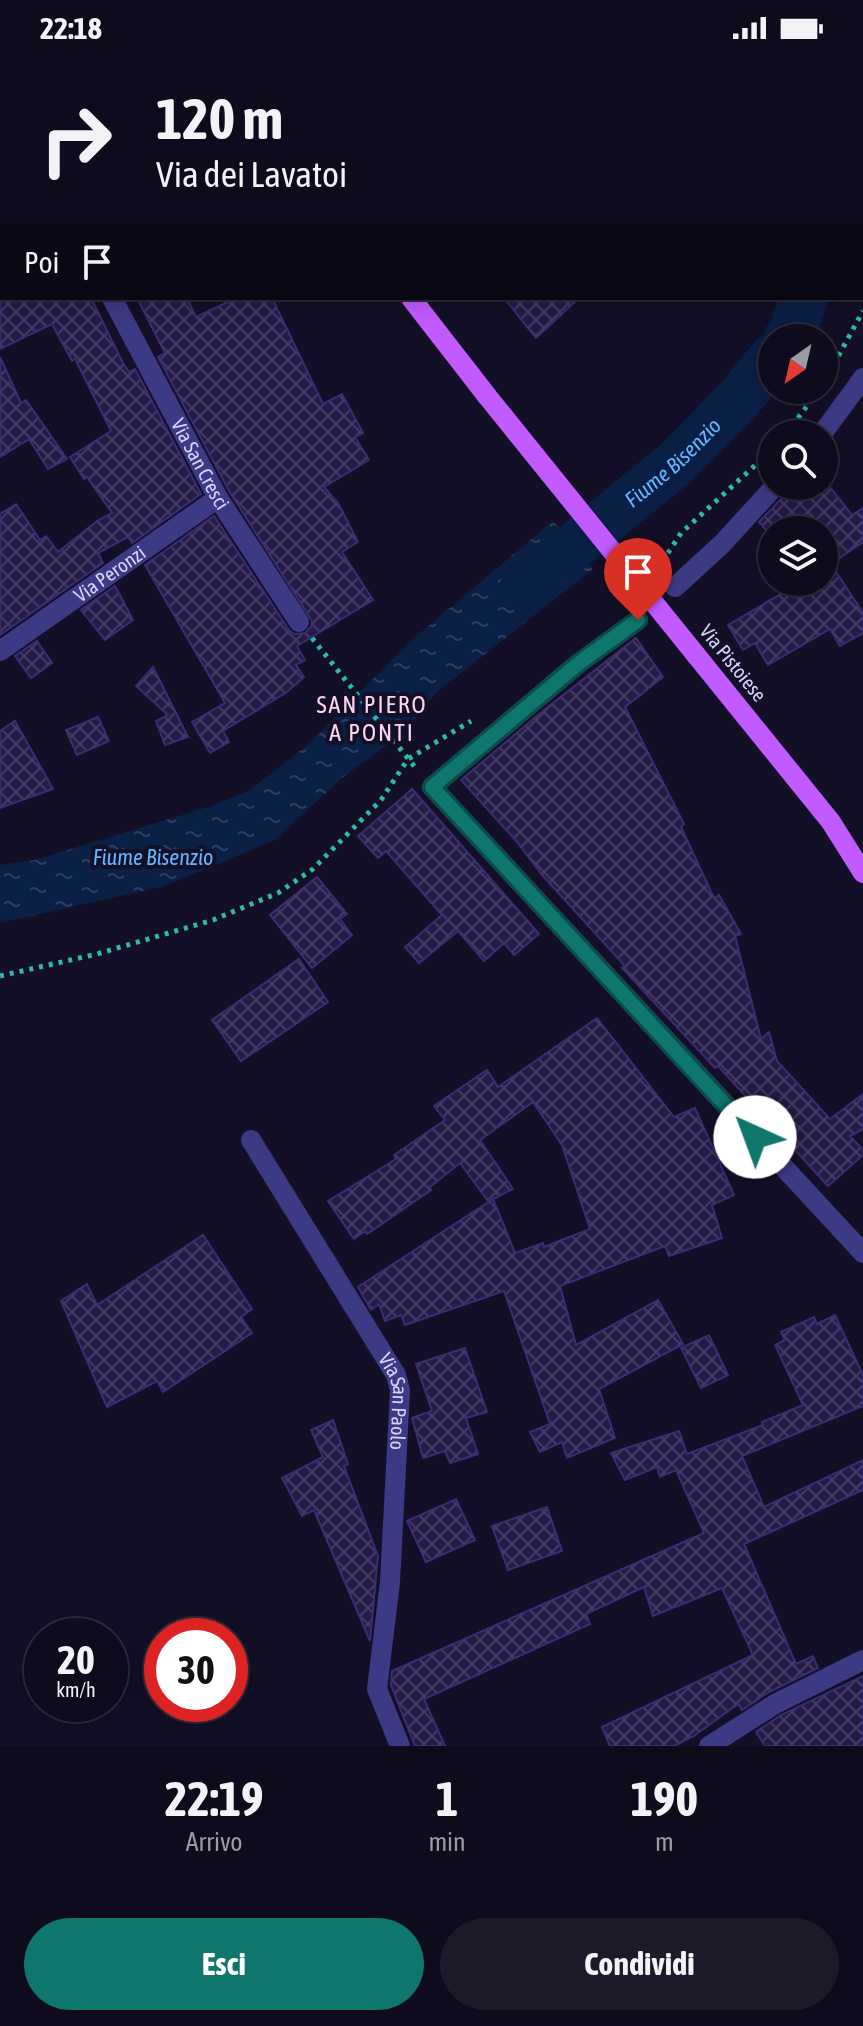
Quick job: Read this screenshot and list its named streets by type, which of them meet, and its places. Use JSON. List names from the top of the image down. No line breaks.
{"streets":{"main road":["Via Pistoiese"],"street":["Via San Cresci","Via Peronzi","Via San Paolo"]},"crossings":[["Via San Cresci","Via Peronzi"]],"districts":["SAN PIERO A PONTI"],"water":["Fiume Bisenzio"],"north":"bottom left","page":{"status":"22:18","turn":["120 m","Via dei Lavatoi"],"then":"Poi","speed":"20 km/h","limit":"30","eta":["22:19","Arrivo","1","min","190","m"],"buttons":["Esci","Condividi"]}}
